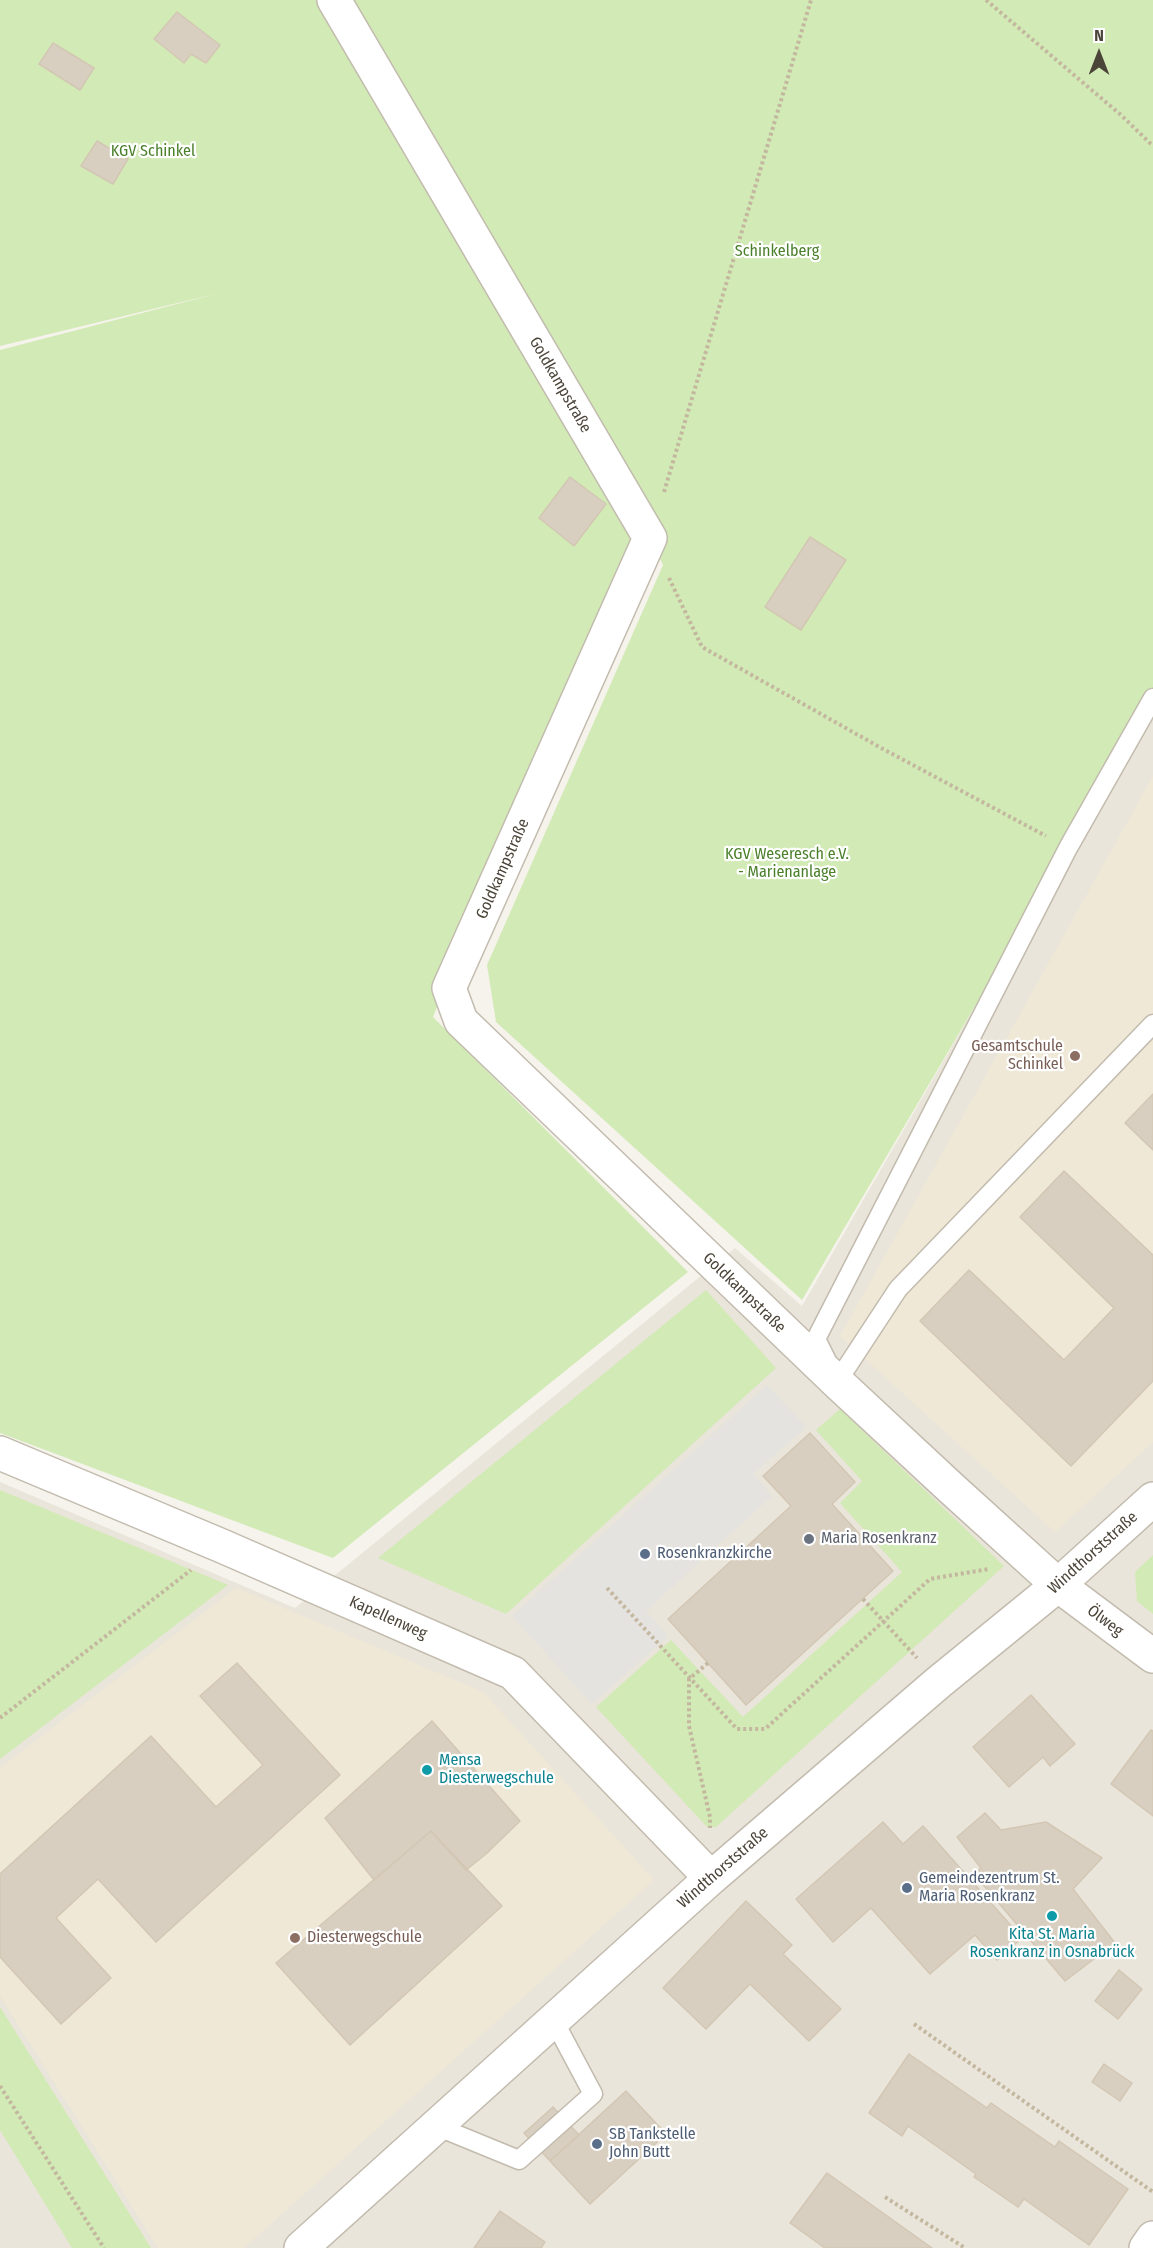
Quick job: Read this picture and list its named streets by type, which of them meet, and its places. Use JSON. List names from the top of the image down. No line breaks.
{"streets":{"street":["Goldkampstraße","Windthorststraße","Kapellenweg","Ölweg"]},"crossings":[["Goldkampstraße","Windthorststraße"],["Goldkampstraße","Ölweg"],["Windthorststraße","Kapellenweg"],["Windthorststraße","Ölweg"]],"parks":["KGV Schinkel","Schinkelberg","KGV Weseresch e.V. - Marienanlage"],"places":["Gesamtschule Schinkel","Maria Rosenkranz","Rosenkranzkirche","Mensa Diesterwegschule","Gemeindezentrum St. Maria Rosenkranz","Kita St. Maria Rosenkranz in Osnabrück","Diesterwegschule","SB Tankstelle John Butt"],"north":"top"}
